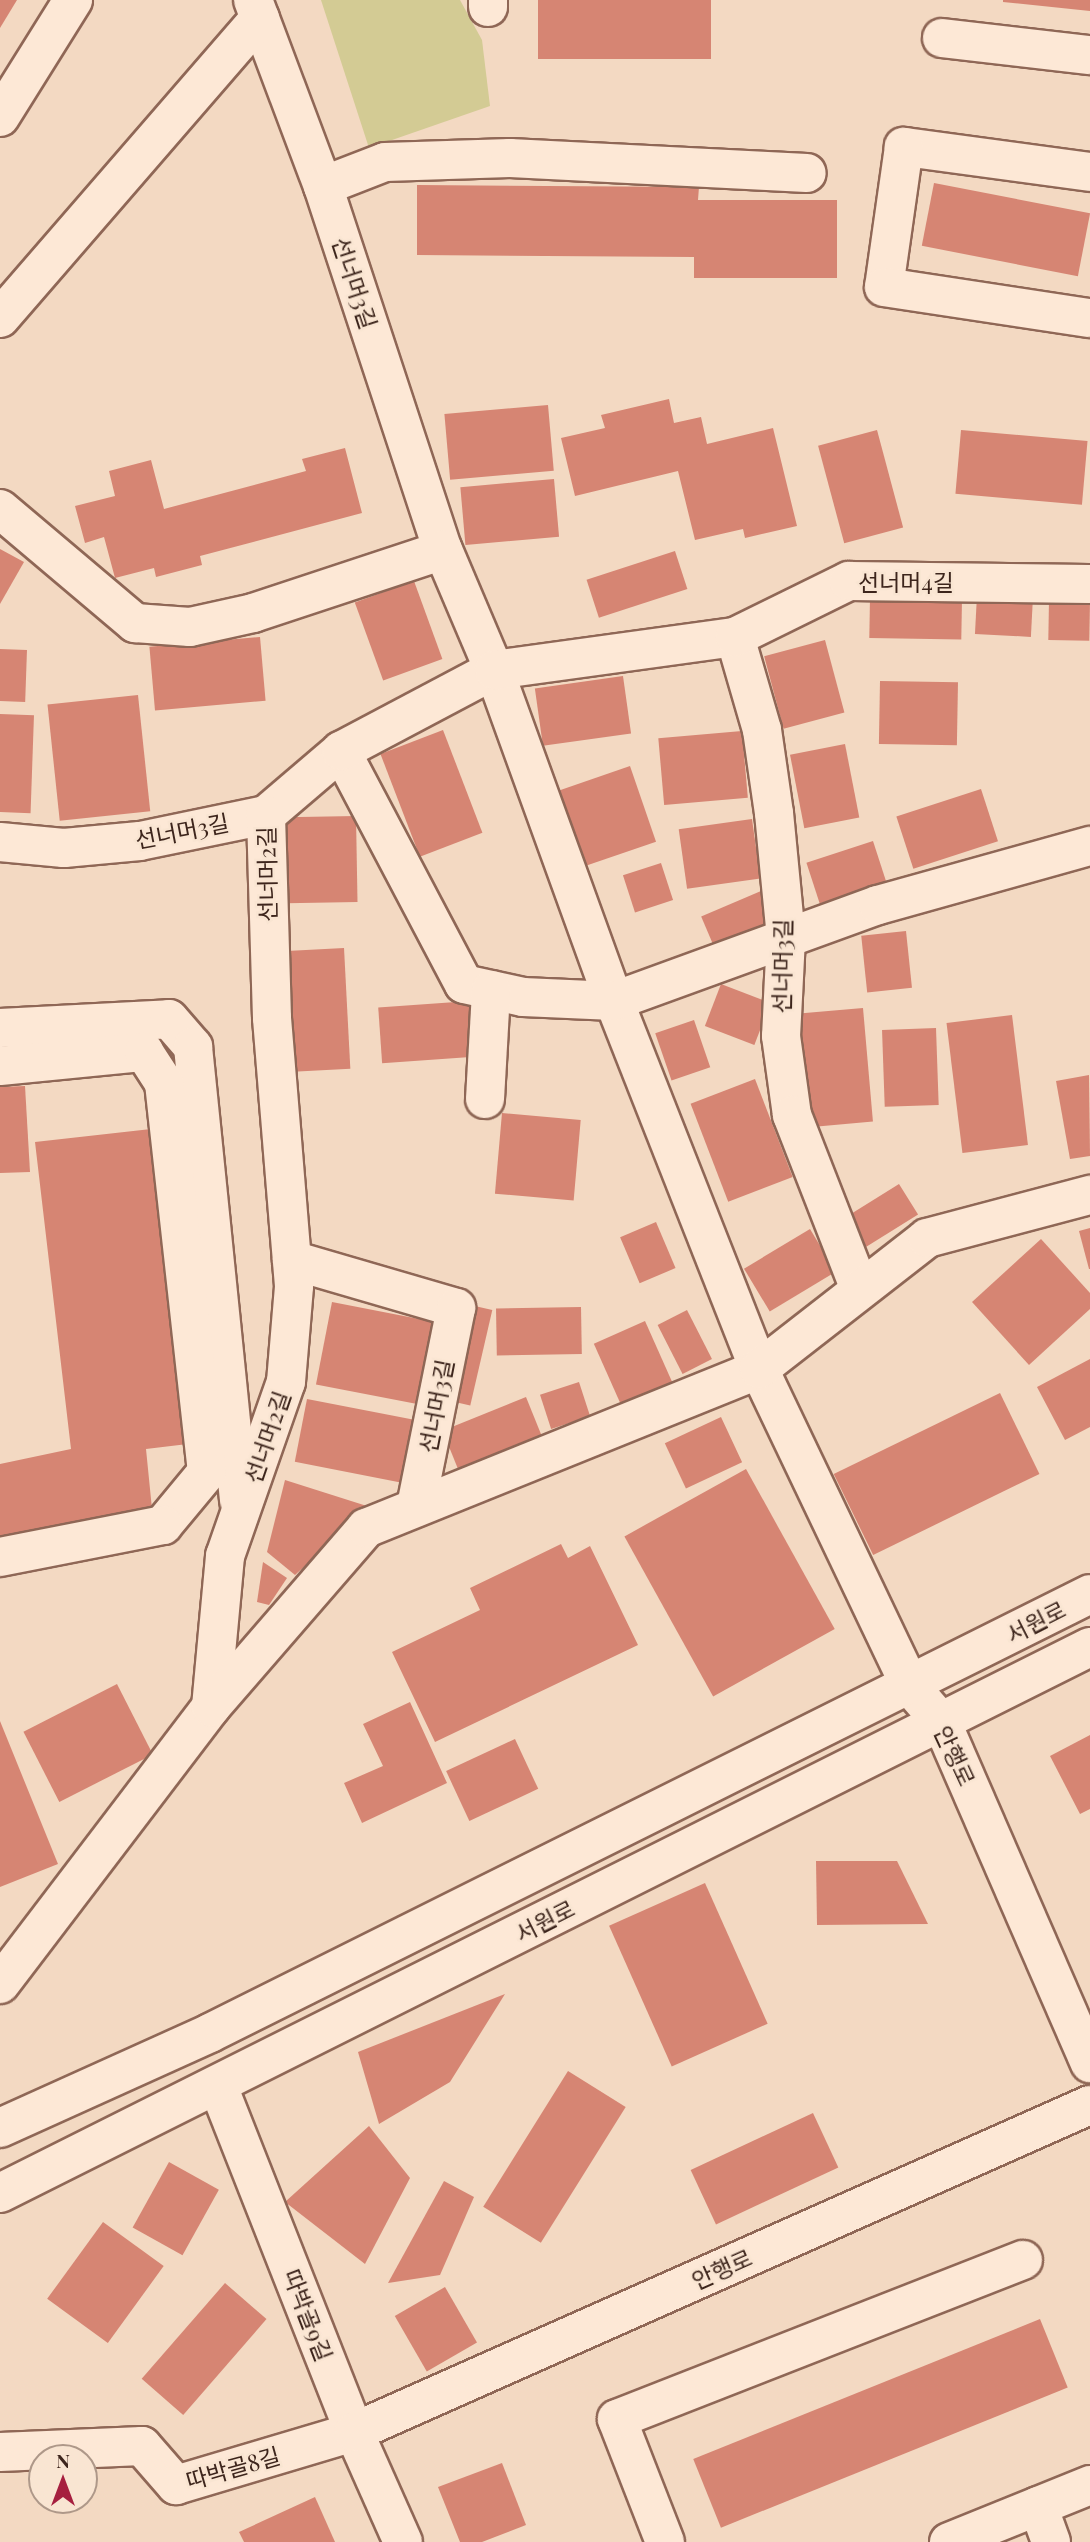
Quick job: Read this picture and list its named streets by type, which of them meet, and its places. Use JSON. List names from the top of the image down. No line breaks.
{"streets":{"street":["선너머3길","선너머4길","선너머2길","서원로","안행로","따박골9길","따박골8길"]},"crossings":[["선너머3길","선너머4길"],["선너머3길","선너머2길"],["선너머3길","서원로"],["선너머3길","안행로"],["서원로","안행로"],["서원로","따박골9길"],["안행로","따박골9길"],["안행로","따박골8길"],["따박골9길","따박골8길"]],"north":"top"}
